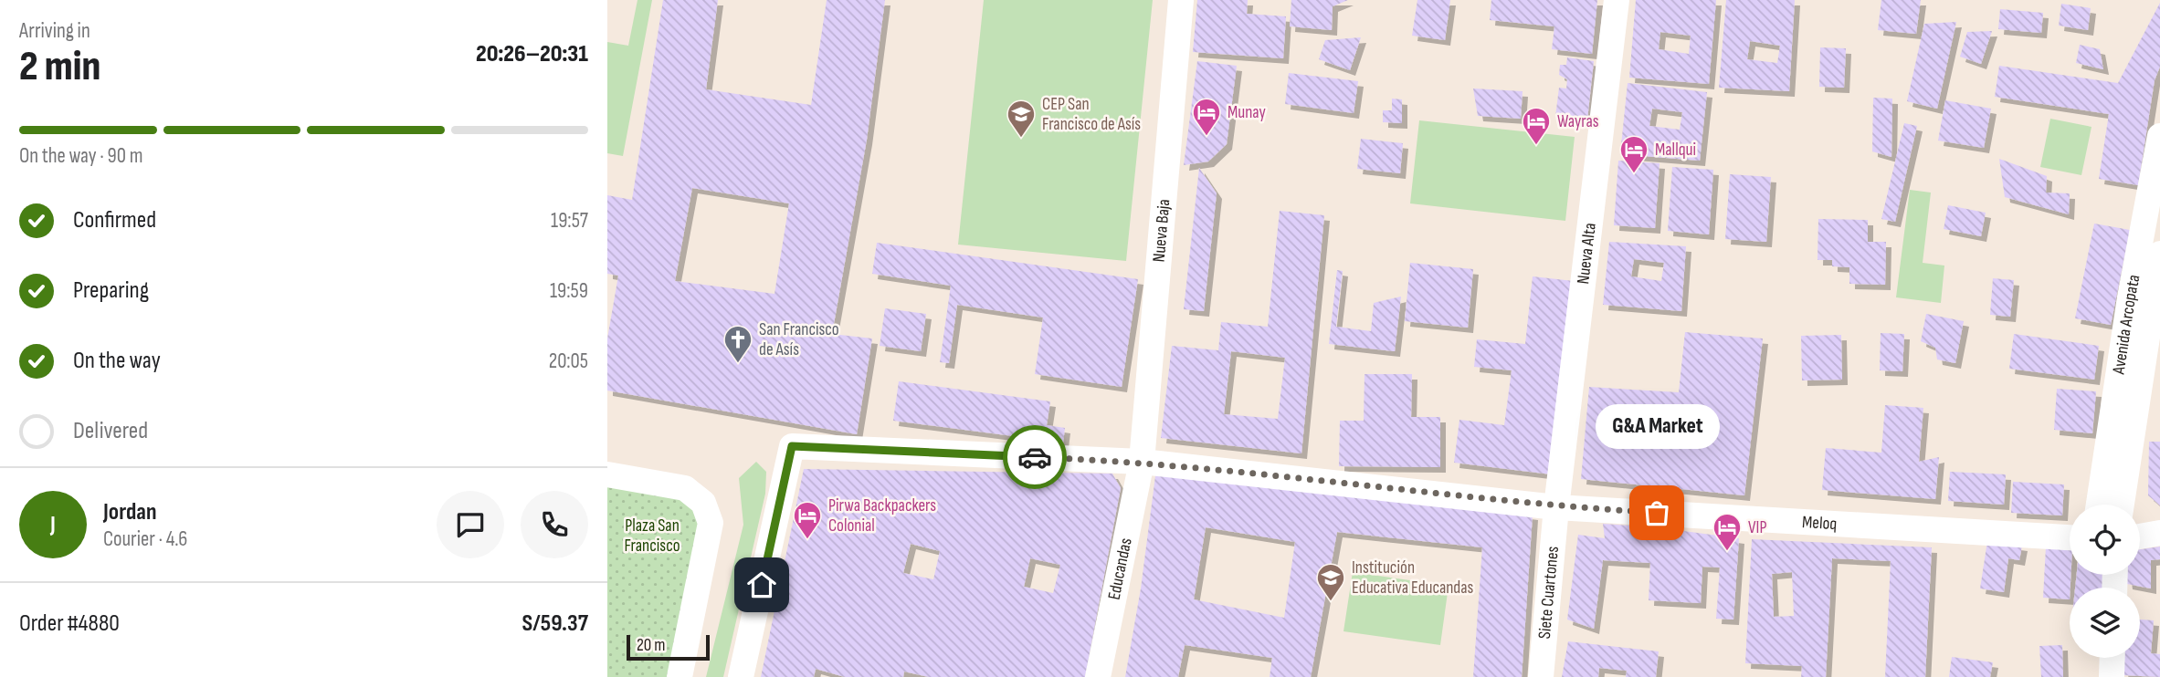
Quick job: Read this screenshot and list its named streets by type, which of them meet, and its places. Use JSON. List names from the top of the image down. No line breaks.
{"streets":{"street":["Nueva Baja","Nueva Alta","Avenida Arcopata","Meloq","Educandas","Siete Cuartones"]},"crossings":[["Nueva Baja","Meloq"],["Nueva Baja","Educandas"],["Nueva Alta","Meloq"],["Nueva Alta","Siete Cuartones"],["Meloq","Educandas"],["Meloq","Siete Cuartones"]],"parks":["Plaza San Francisco"],"places":{"hotel":["Munay","Wayras","Mallqui","Pirwa Backpackers Colonial","VIP"],"school or university":["CEP San Francisco de Asís","Institución Educativa Educandas"],"church":["San Francisco de Asís"],"other":["G&A Market"]},"scale_bar":"20 m","page":{"heading":["2 min","Arriving in","20:26–20:31"],"panel":["Jordan","Courier · 4.6","Order #4880","S/59.37"],"bar":"On the way · 90 m","list":[["Confirmed","19:57"],["Preparing","19:59"],["On the way","20:05"],"Delivered"],"bubble":"G&A Market","round":"J","scale":"20 m"}}
